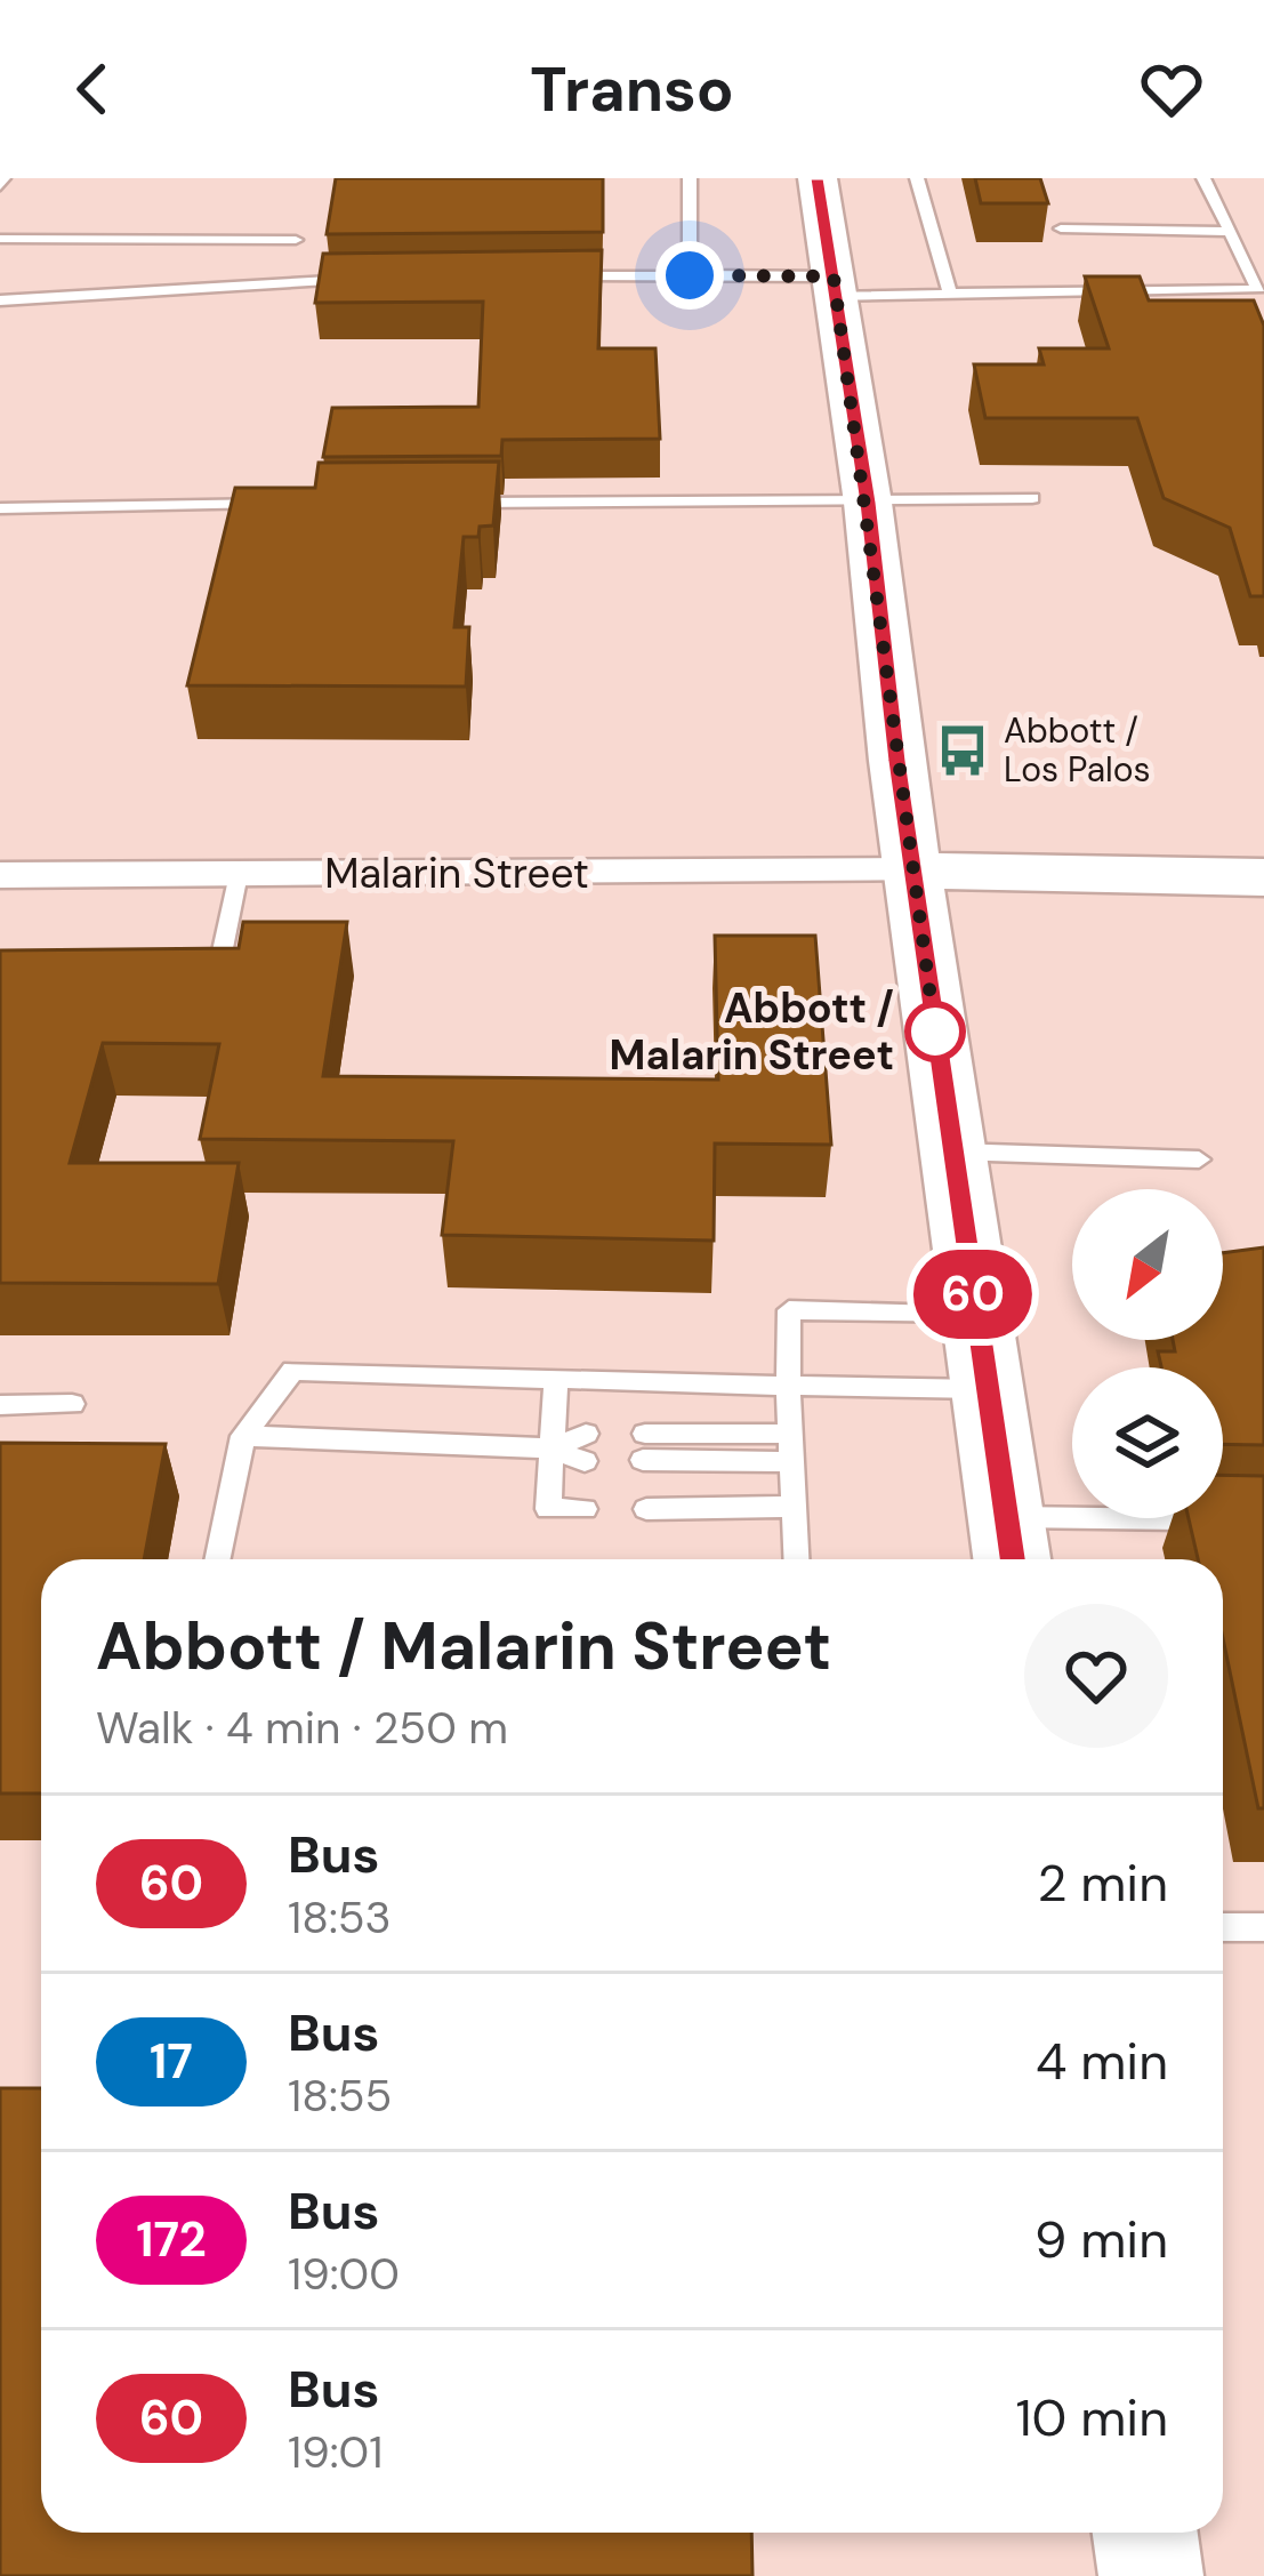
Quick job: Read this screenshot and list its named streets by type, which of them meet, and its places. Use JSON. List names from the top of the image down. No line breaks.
{"streets":{"street":["Malarin Street"]},"places":{"bus stop":["Abbott / Los Palos"],"other":["Abbott / Malarin Street"]},"lines":["bus line 60"],"north":"bottom left","page":{"header":"Transo","on_map":"60","heading":["Abbott / Malarin Street","Walk · 4 min · 250 m"],"list":[{"mark":"60","name":"Bus","note":"18:53","value":"2 min"},{"mark":"17","name":"Bus","note":"18:55","value":"4 min"},{"mark":"172","name":"Bus","note":"19:00","value":"9 min"},{"mark":"60","name":"Bus","note":"19:01","value":"10 min"}]}}
